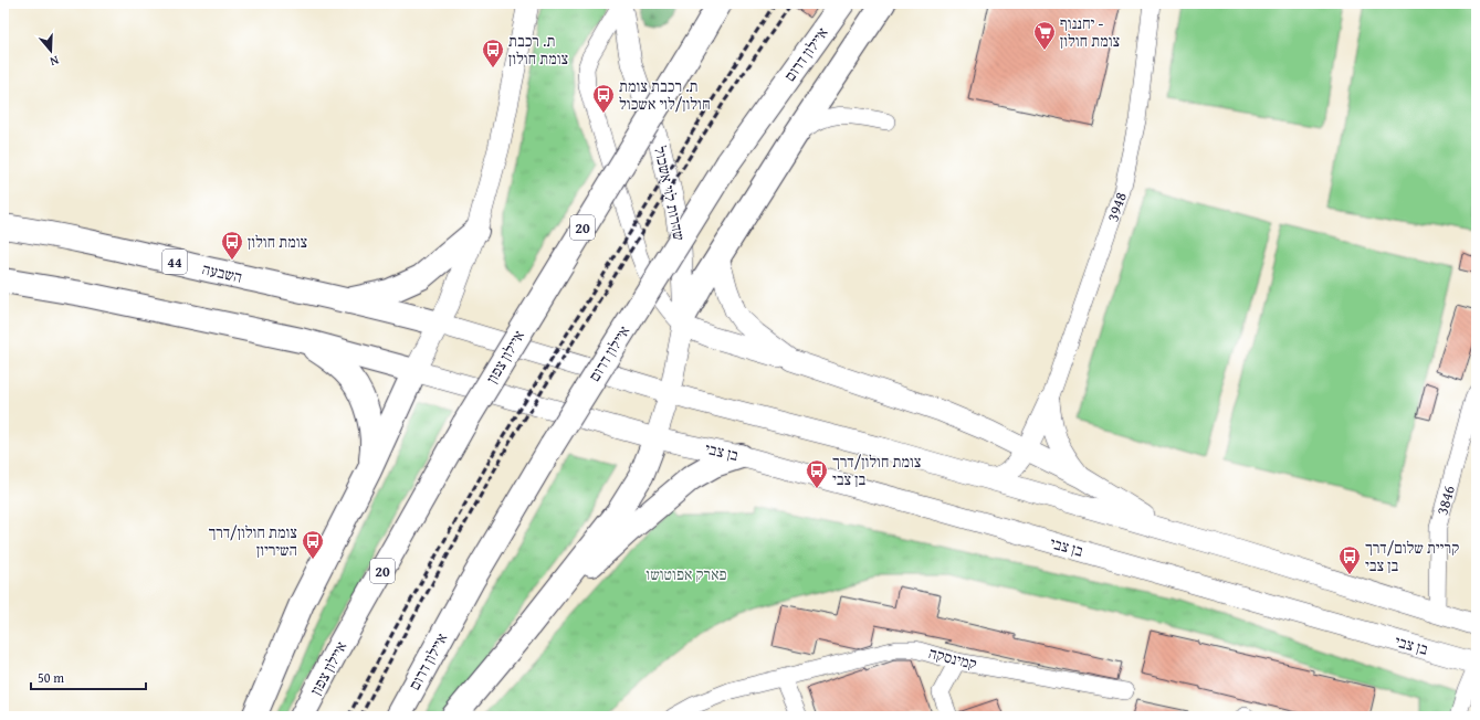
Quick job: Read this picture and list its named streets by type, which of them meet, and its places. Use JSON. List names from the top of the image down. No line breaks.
{"streets":{"highway":["איילון דרום","20","44","השבעה","איילון צפון"],"main road":["שדרות לוי אשכול","בן צבי"],"street":["3948","3846","קמינסקה"]},"crossings":[["שדרות לוי אשכול","44"],["שדרות לוי אשכול","בן צבי"],["44","השבעה"]],"parks":["פארק אפוטושו"],"places":{"supermarket":["יחננוף - צומת חולון"],"bus stop":["ת. רכבת צומת חולון","ת. רכבת צומת חולון/לוי אשכול","צומת חולון","צומת חולון/דרך בן צבי","צומת חולון/דרך השיריון","קריית שלום/דרך בן צבי"]},"scale_bar":"50 m","north":"bottom"}
